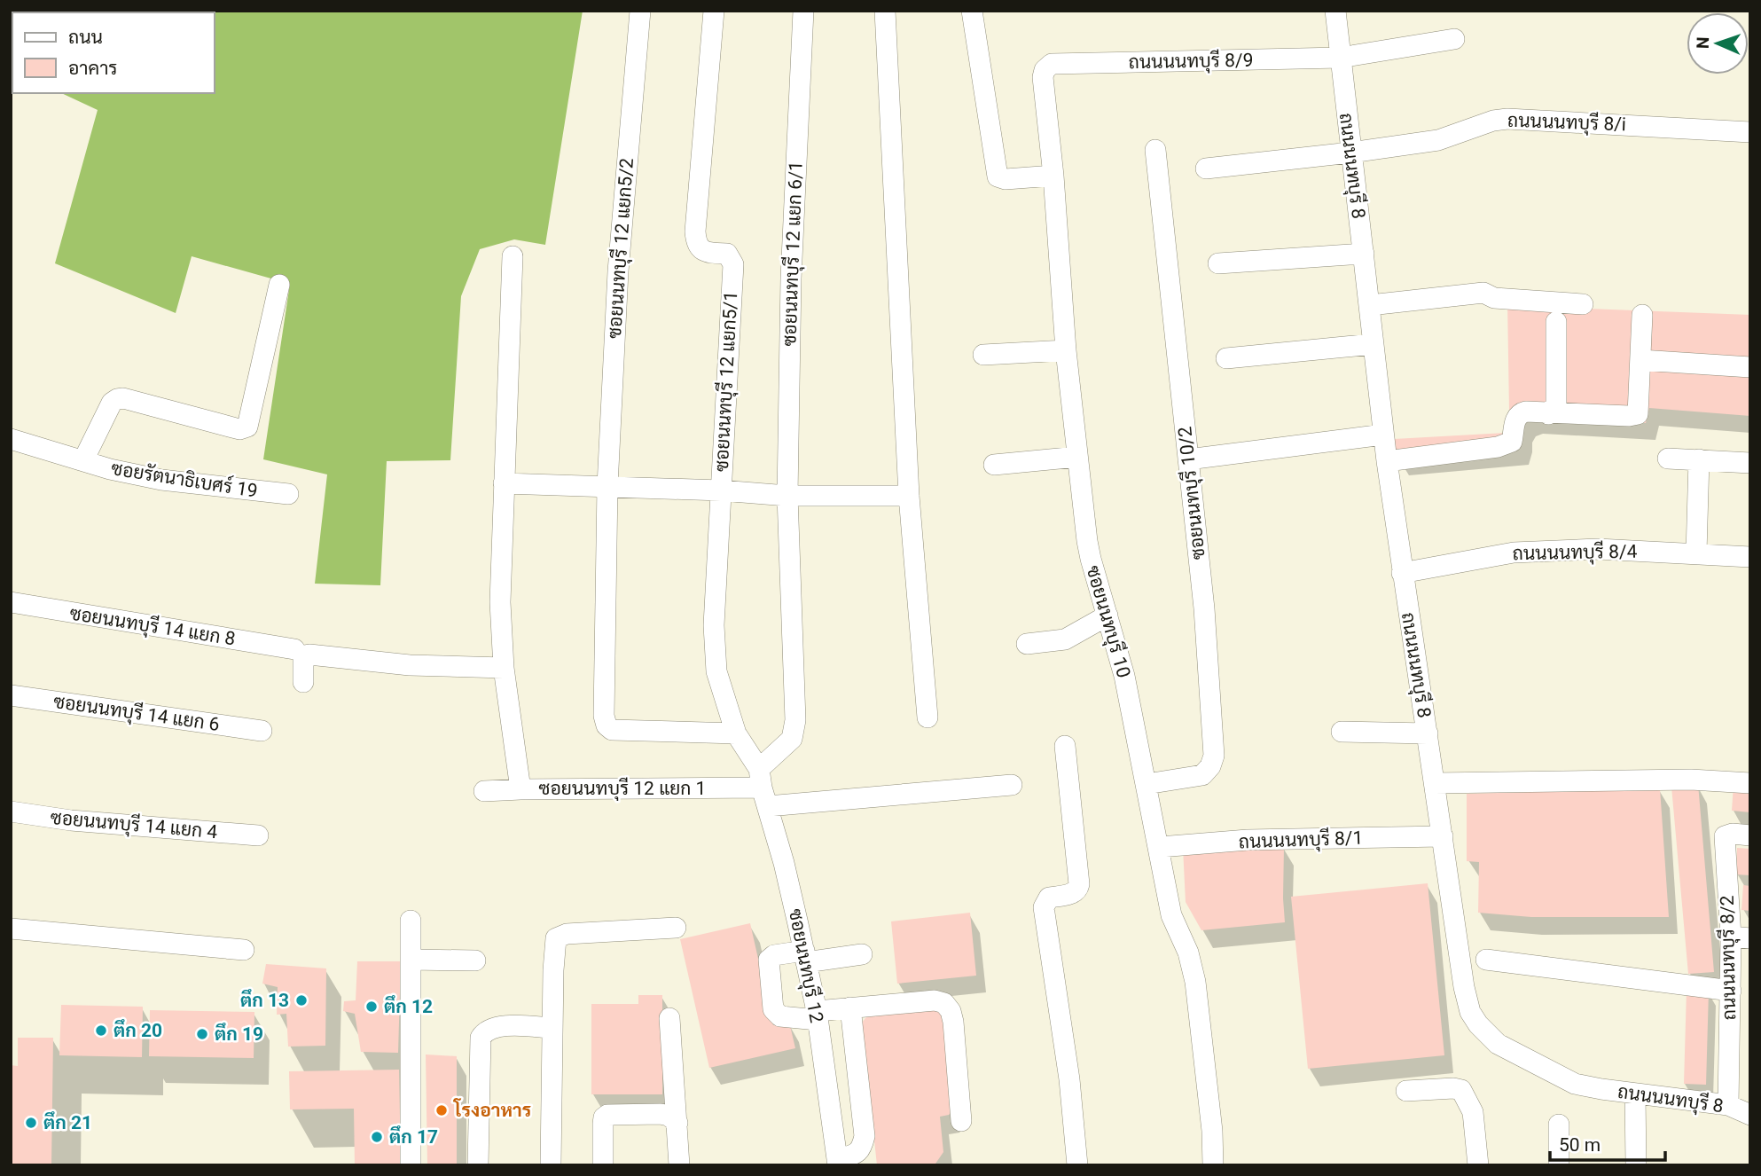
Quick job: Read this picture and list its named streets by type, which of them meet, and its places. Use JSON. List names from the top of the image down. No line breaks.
{"streets":{"street":["ถนนนนทบุรี 8/9","ถนนนนทบุรี 8/i","ถนนนนทบุรี 8","ซอยนนทบุรี 12 แยก5/2","ซอยนนทบุรี 12 แยก 6/1","ซอยนนทบุรี 12 แยก5/1","ซอยรัตนาธิเบศร์ 19","ซอยนนทบุรี 10/2","ถนนนนทบุรี 8/4","ซอยนนทบุรี 10","ซอยนนทบุรี 14 แยก 8","ซอยนนทบุรี 14 แยก 6","ซอยนนทบุรี 12 แยก 1","ซอยนนทบุรี 14 แยก 4","ถนนนนทบุรี 8/1","ถนนนนทบุรี 8/2","ซอยนนทบุรี 12"]},"crossings":[["ถนนนนทบุรี 8/9","ถนนนนทบุรี 8"],["ถนนนนทบุรี 8/9","ซอยนนทบุรี 10"],["ถนนนนทบุรี 8/i","ถนนนนทบุรี 8"],["ถนนนนทบุรี 8","ถนนนนทบุรี 8/4"],["ถนนนนทบุรี 8","ถนนนนทบุรี 8/1"],["ถนนนนทบุรี 8","ถนนนนทบุรี 8/2"],["ซอยนนทบุรี 12 แยก5/2","ซอยนนทบุรี 12 แยก5/1"],["ซอยนนทบุรี 12 แยก 6/1","ซอยนนทบุรี 12 แยก5/1"],["ซอยนนทบุรี 12 แยก 6/1","ซอยนนทบุรี 12 แยก 1"],["ซอยนนทบุรี 12 แยก 6/1","ซอยนนทบุรี 12"],["ซอยนนทบุรี 12 แยก5/1","ซอยนนทบุรี 12 แยก 1"],["ซอยนนทบุรี 12 แยก5/1","ซอยนนทบุรี 12"],["ซอยนนทบุรี 10/2","ซอยนนทบุรี 10"],["ซอยนนทบุรี 10","ถนนนนทบุรี 8/1"],["ซอยนนทบุรี 12 แยก 1","ซอยนนทบุรี 12"]],"places":["ตึก 13","ตึก 12","ตึก 20","ตึก 19","โรงอาหาร","ตึก 21","ตึก 17"],"legend":["ถนน","อาคาร"],"scale_bar":"50 m","north":"left"}
